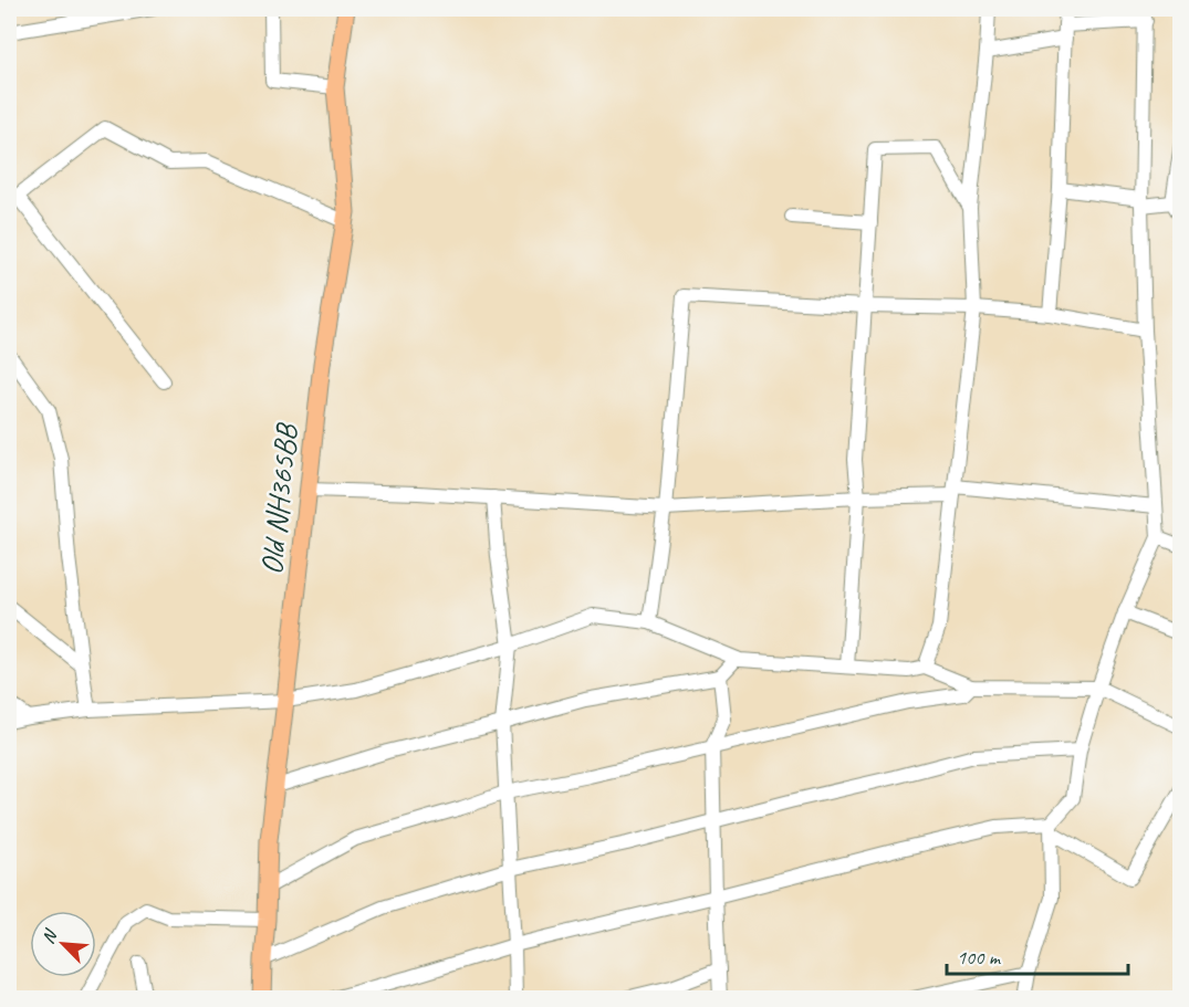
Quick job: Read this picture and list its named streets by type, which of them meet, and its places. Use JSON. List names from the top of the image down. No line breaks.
{"streets":{"main road":["Old NH365BB"]},"scale_bar":"100 m","north":"top left"}
